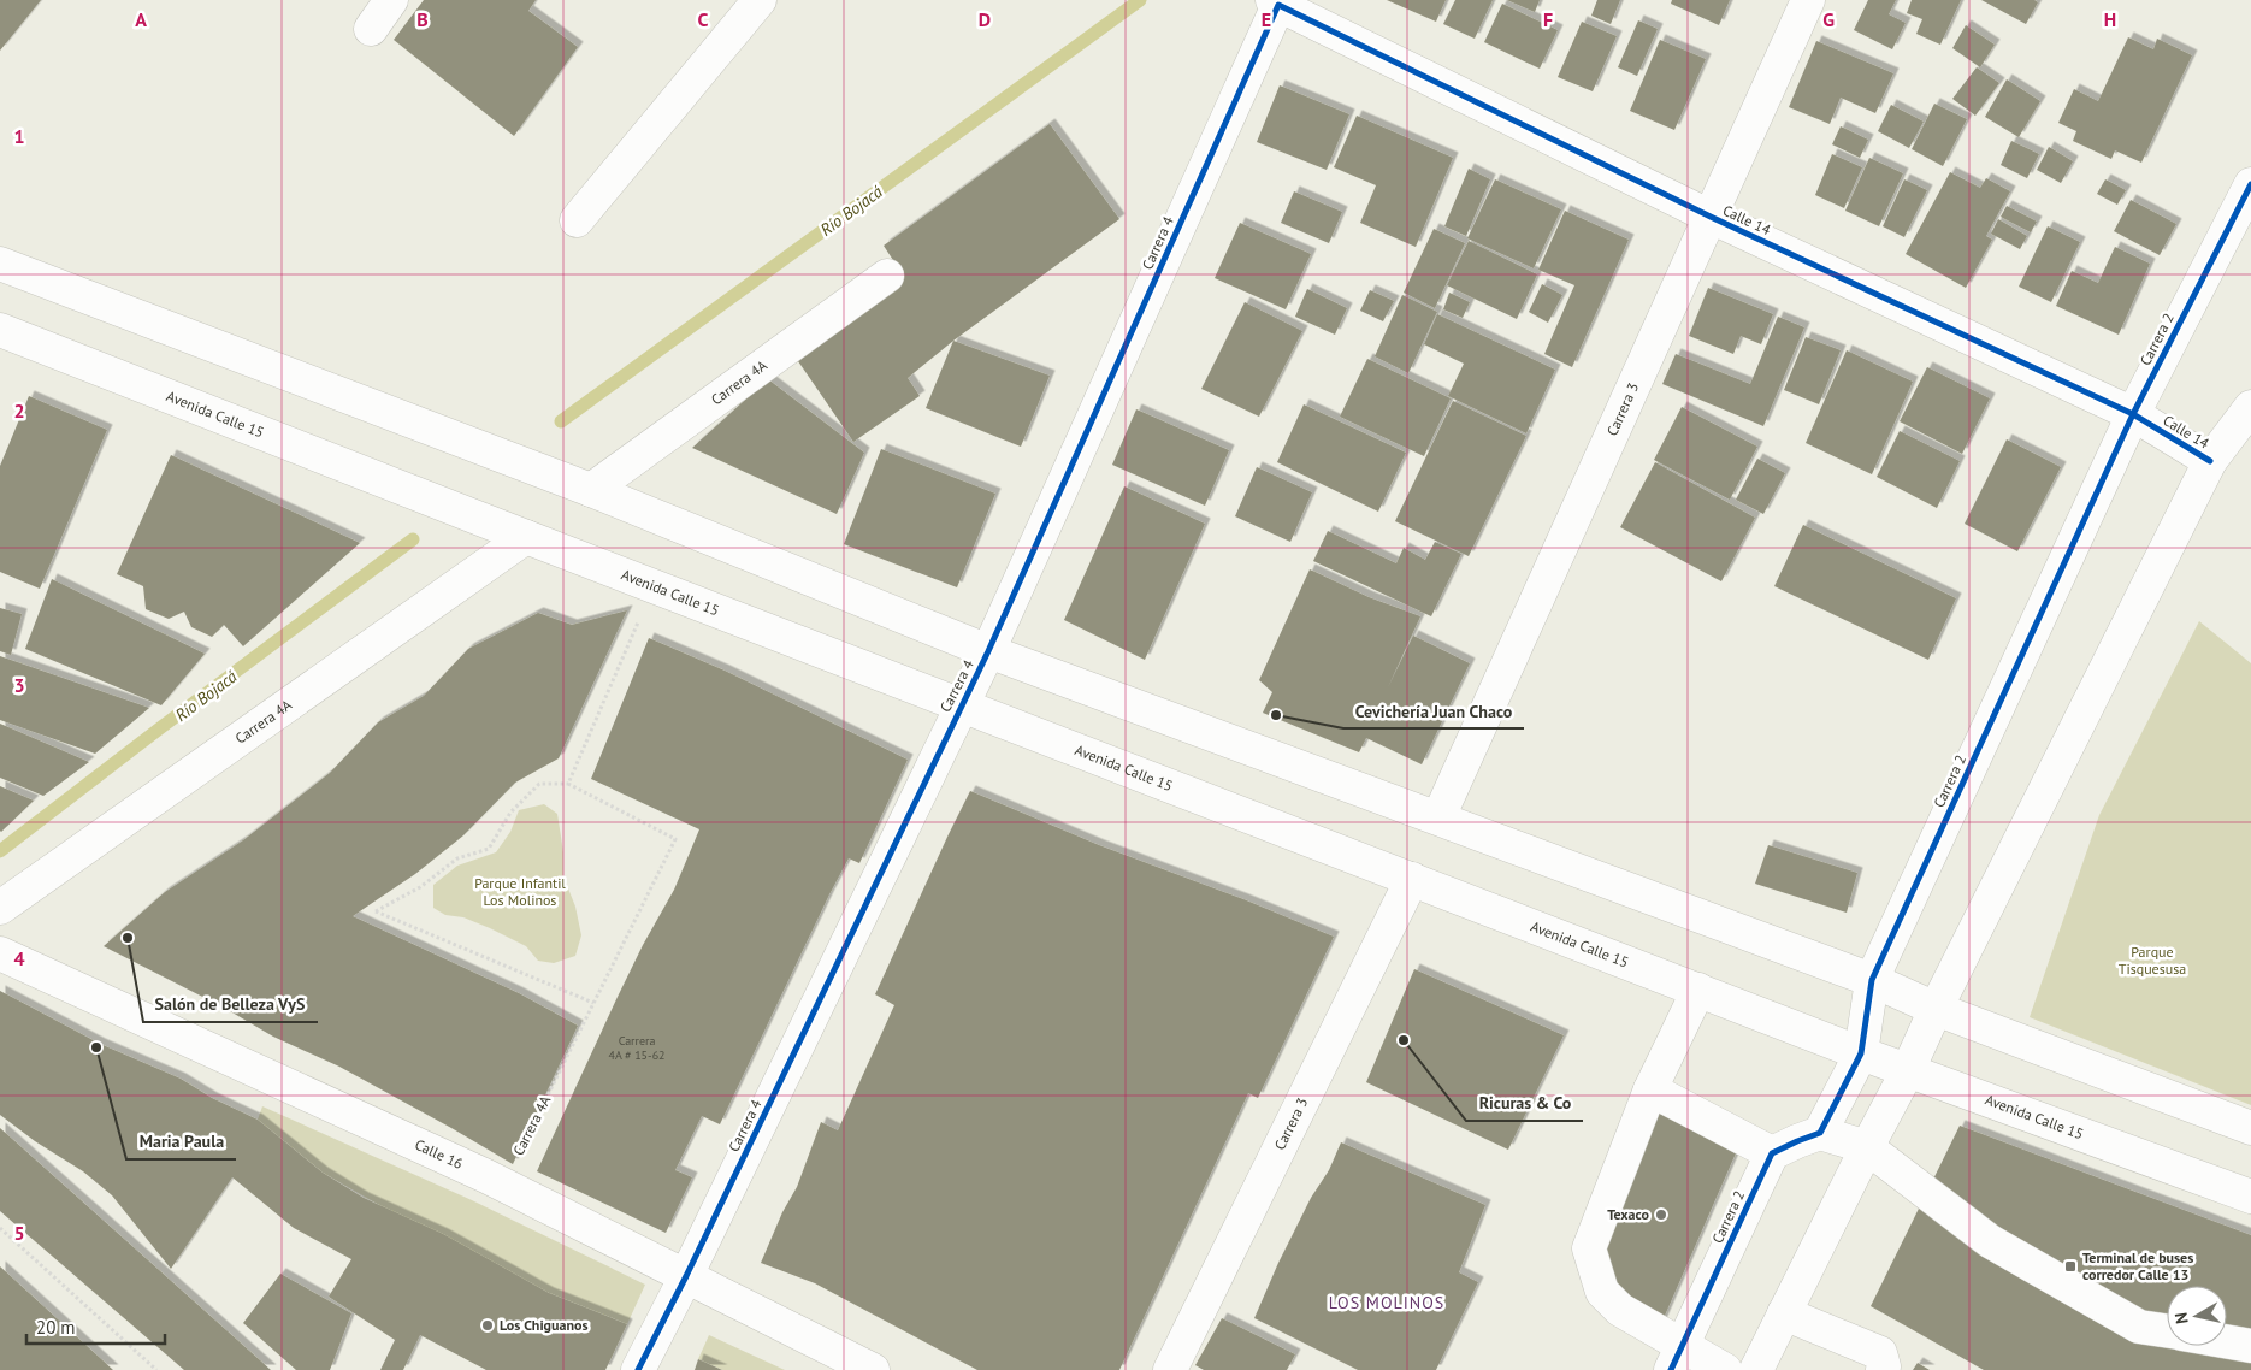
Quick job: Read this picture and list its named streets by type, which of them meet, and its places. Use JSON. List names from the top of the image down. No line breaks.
{"streets":{"street":["Calle 14","Carrera 4","Carrera 2","Carrera 4A","Carrera 3","Avenida Calle 15","Calle 16"]},"crossings":[["Calle 14","Carrera 4"],["Calle 14","Carrera 2"],["Calle 14","Carrera 3"],["Carrera 4","Avenida Calle 15"],["Carrera 4","Calle 16"],["Carrera 2","Avenida Calle 15"],["Carrera 4A","Avenida Calle 15"],["Carrera 4A","Calle 16"],["Carrera 3","Avenida Calle 15"]],"districts":["LOS MOLINOS"],"water":["Río Bojacá"],"parks":["Parque Infantil Los Molinos","Parque Tisquesusa"],"places":{"other":["Cevichería Juan Chaco","Salón de Belleza VyS","Ricuras & Co","Maria Paula","Texaco","Los Chiguanos"],"transit":["Terminal de buses corredor Calle 13"]},"house_numbers":["Carrera 4A # 15-62"],"scale_bar":"20 m","north":"left","grid":{"columns":["A","B","C","D","E","F","G","H"],"rows":["1","2","3","4","5"]}}
